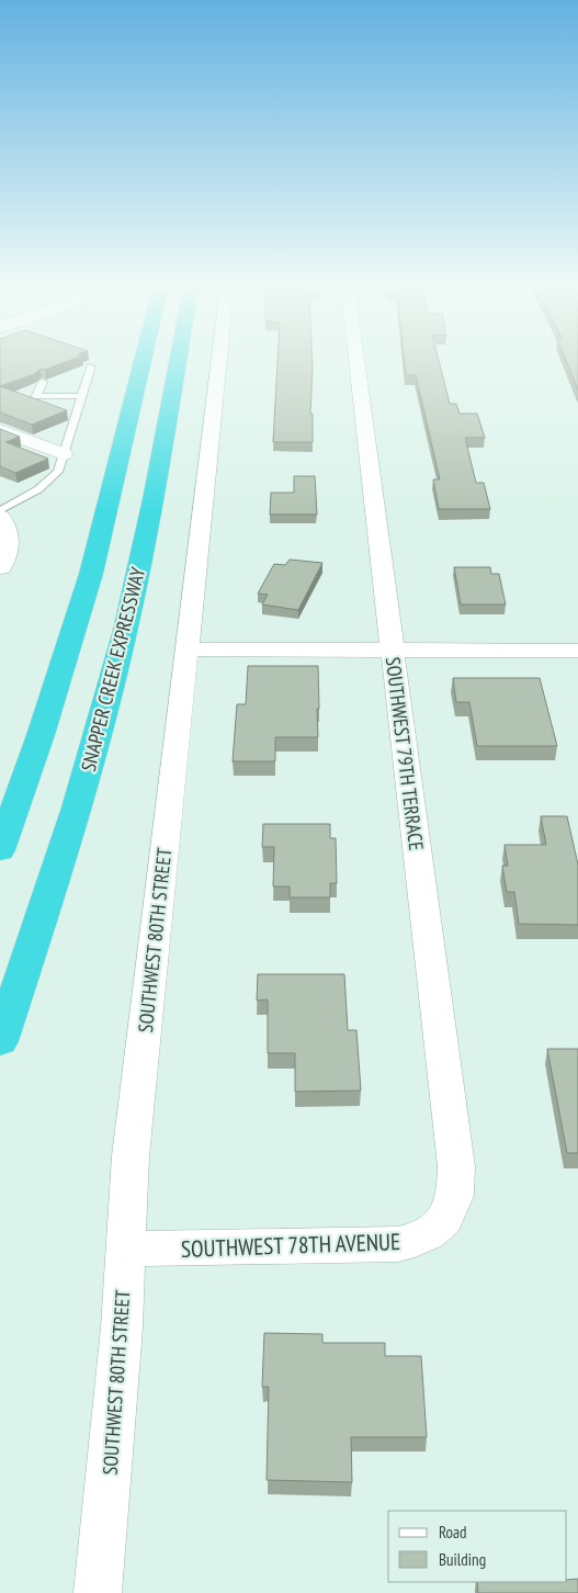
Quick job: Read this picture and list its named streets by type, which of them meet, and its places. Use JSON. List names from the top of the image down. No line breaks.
{"streets":{"highway":["SNAPPER CREEK EXPRESSWAY"],"street":["SOUTHWEST 79TH TERRACE","SOUTHWEST 80TH STREET","SOUTHWEST 78TH AVENUE"]},"crossings":[["SOUTHWEST 79TH TERRACE","SOUTHWEST 78TH AVENUE"],["SOUTHWEST 80TH STREET","SOUTHWEST 78TH AVENUE"]],"legend":["Road","Building"]}
